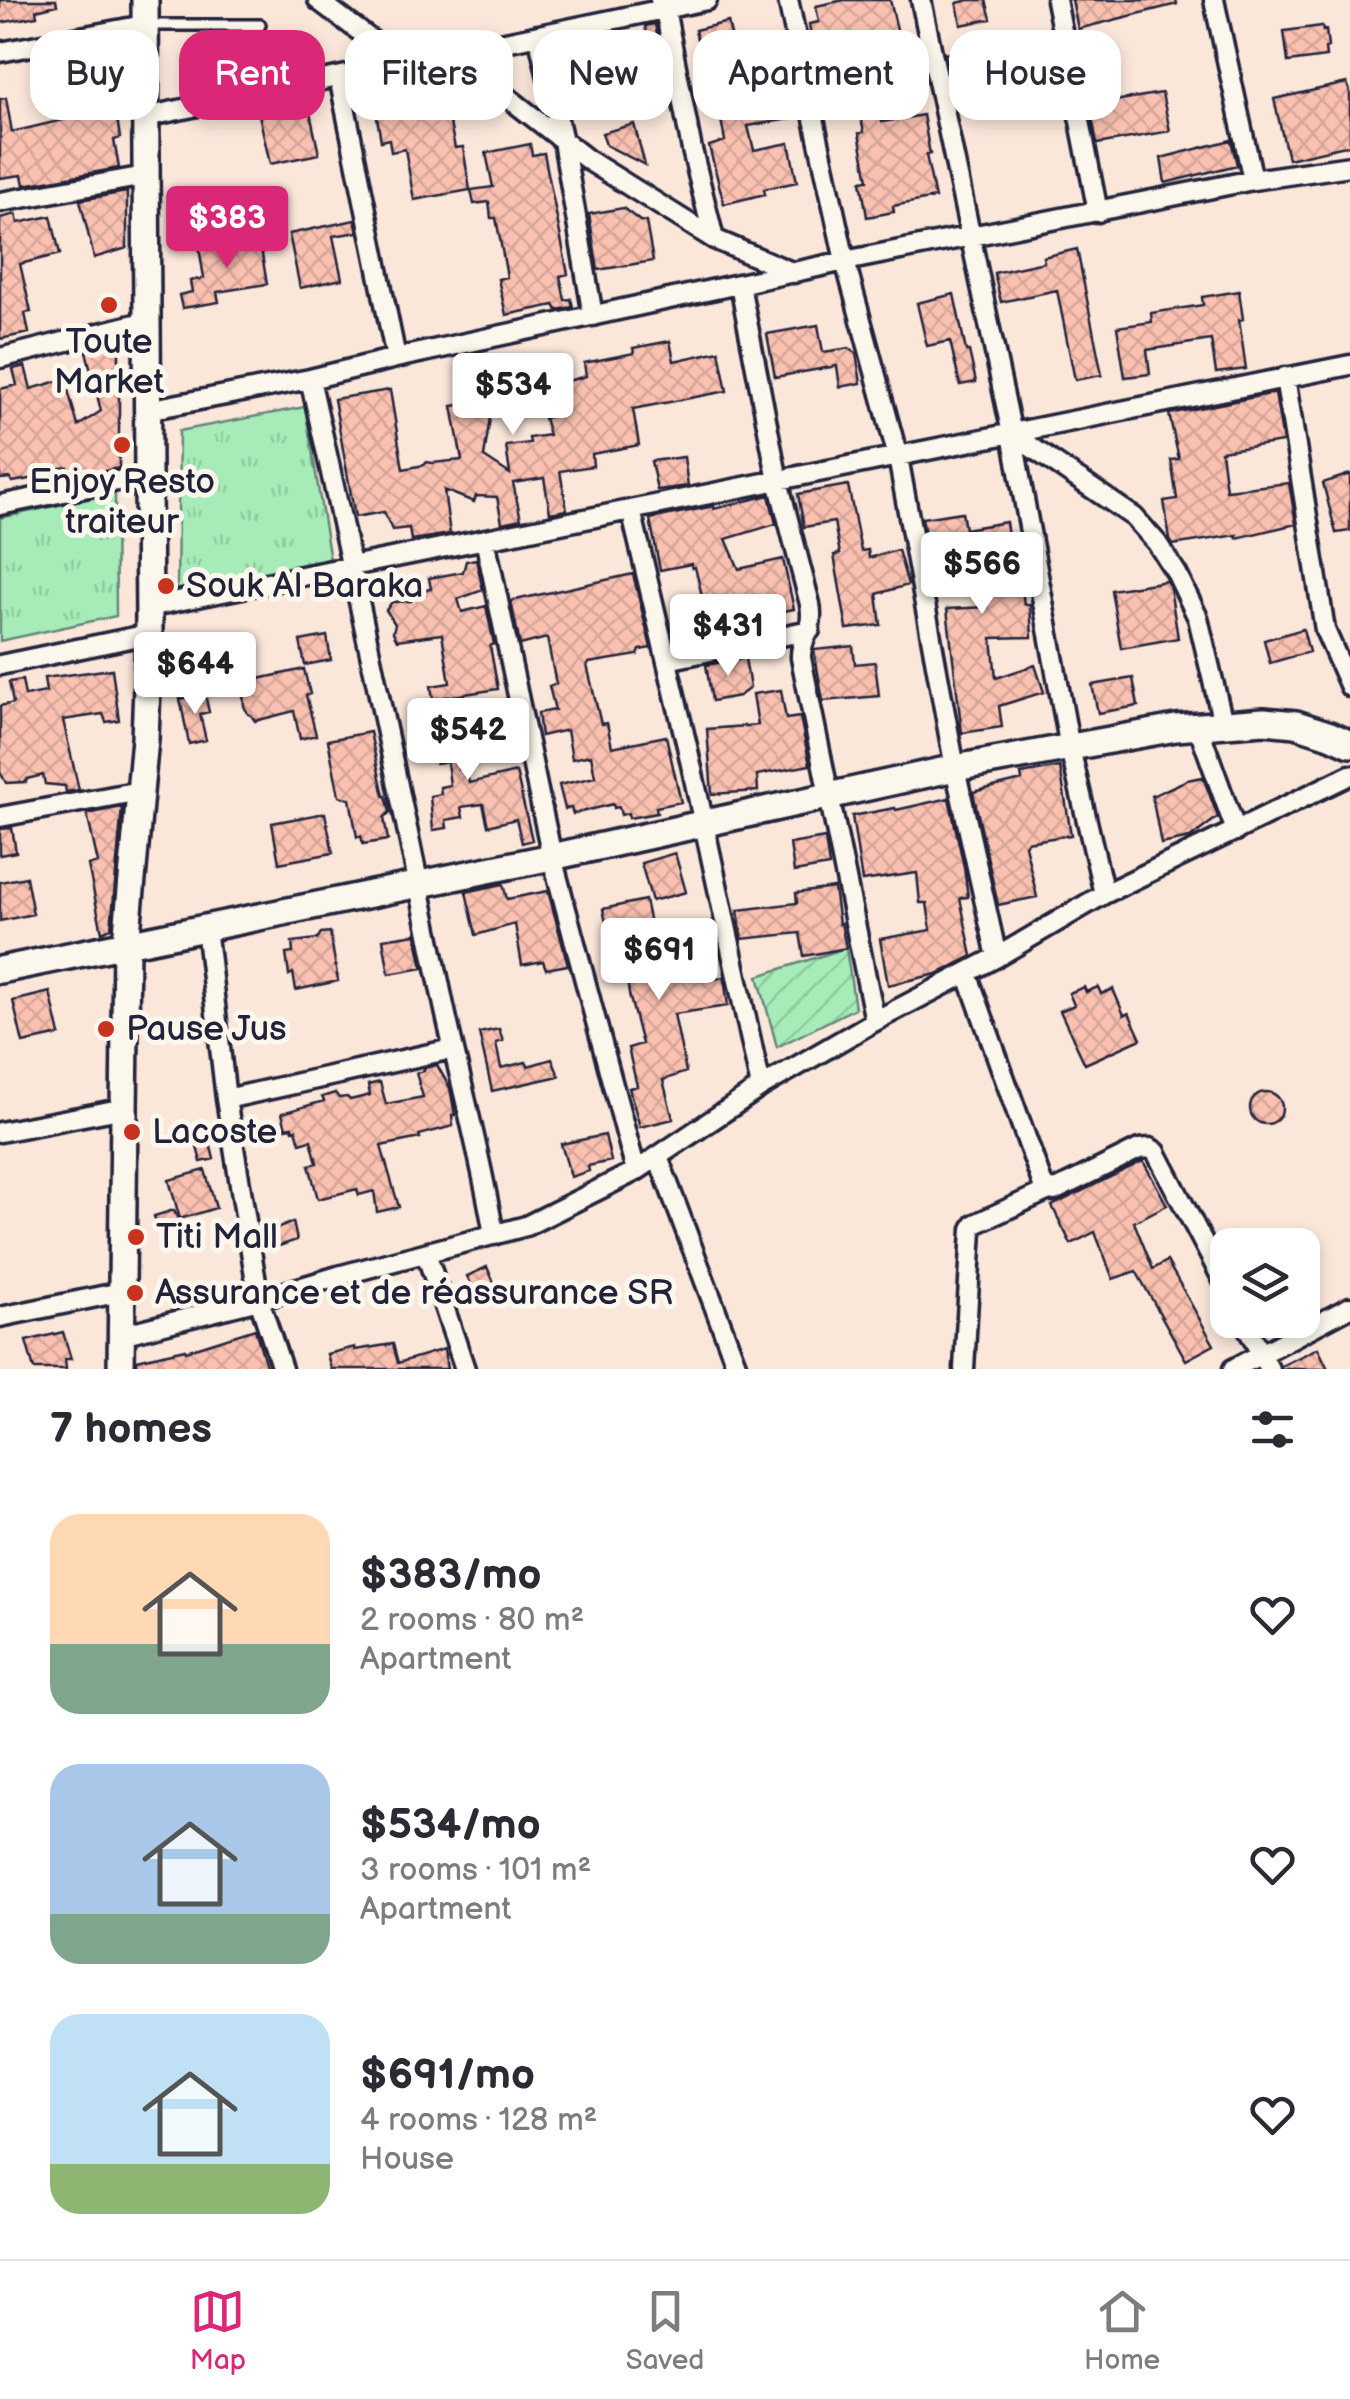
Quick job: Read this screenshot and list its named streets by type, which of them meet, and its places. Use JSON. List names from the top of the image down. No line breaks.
{"places":["Toute Market","Enjoy Resto traiteur","Souk Al Baraka","Pause Jus","Lacoste","Titi Mall","Assurance et de réassurance SR"],"page":{"chip":["Buy","Rent","Filters","New","Apartment","House"],"price":["$383","$534","$566","$431","$644","$542","$691"],"heading":"7 homes","list":[{"name":"$383/mo","note":"2 rooms · 80 m² · Apartment"},{"name":"$534/mo","note":"3 rooms · 101 m² · Apartment"},{"name":"$691/mo","note":"4 rooms · 128 m² · House"}],"tabs":["Map","Saved","Home"]}}
